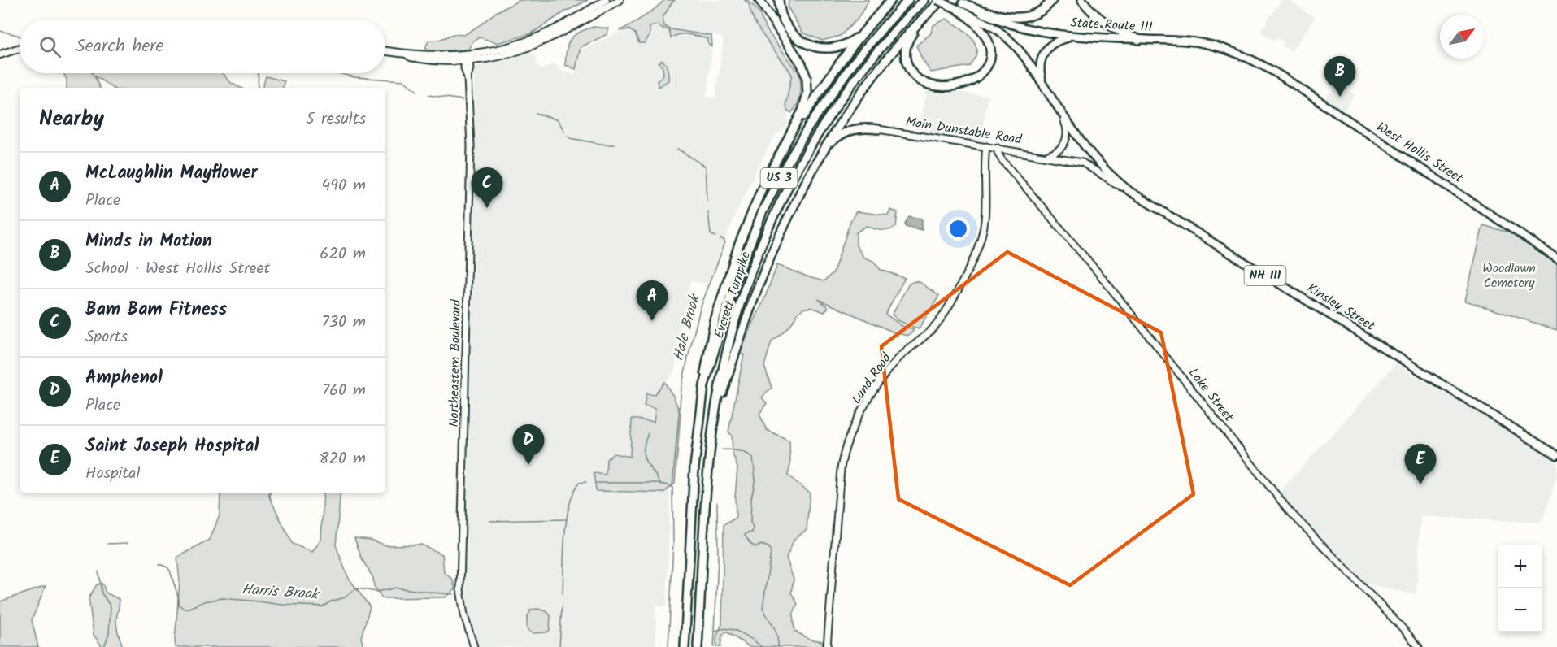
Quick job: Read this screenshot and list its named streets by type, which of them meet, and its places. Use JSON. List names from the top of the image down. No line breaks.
{"streets":{"highway":["US 3","Everett Turnpike"],"main road":["State Route 111","West Hollis Street","NH 111","Kinsley Street"],"street":["Main Dunstable Road","Northeastern Boulevard","Lund Road","Lake Street"]},"crossings":[["State Route 111","West Hollis Street"],["State Route 111","Kinsley Street"],["Main Dunstable Road","Kinsley Street"],["Main Dunstable Road","Lund Road"],["Main Dunstable Road","Lake Street"]],"water":["Hale Brook","Harris Brook"],"parks":["Woodlawn Cemetery"],"north":"top right","page":{"search":"Search here","pins":["B","C","A","D","E"],"heading":["Nearby","5 results"],"list":[{"mark":"A","name":"McLaughlin Mayflower","note":"Place","value":"490 m"},{"mark":"B","name":"Minds in Motion","note":"School · West Hollis Street","value":"620 m"},{"mark":"C","name":"Bam Bam Fitness","note":"Sports","value":"730 m"},{"mark":"D","name":"Amphenol","note":"Place","value":"760 m"},{"mark":"E","name":"Saint Joseph Hospital","note":"Hospital","value":"820 m"}],"map_buttons":["+","−"]}}
